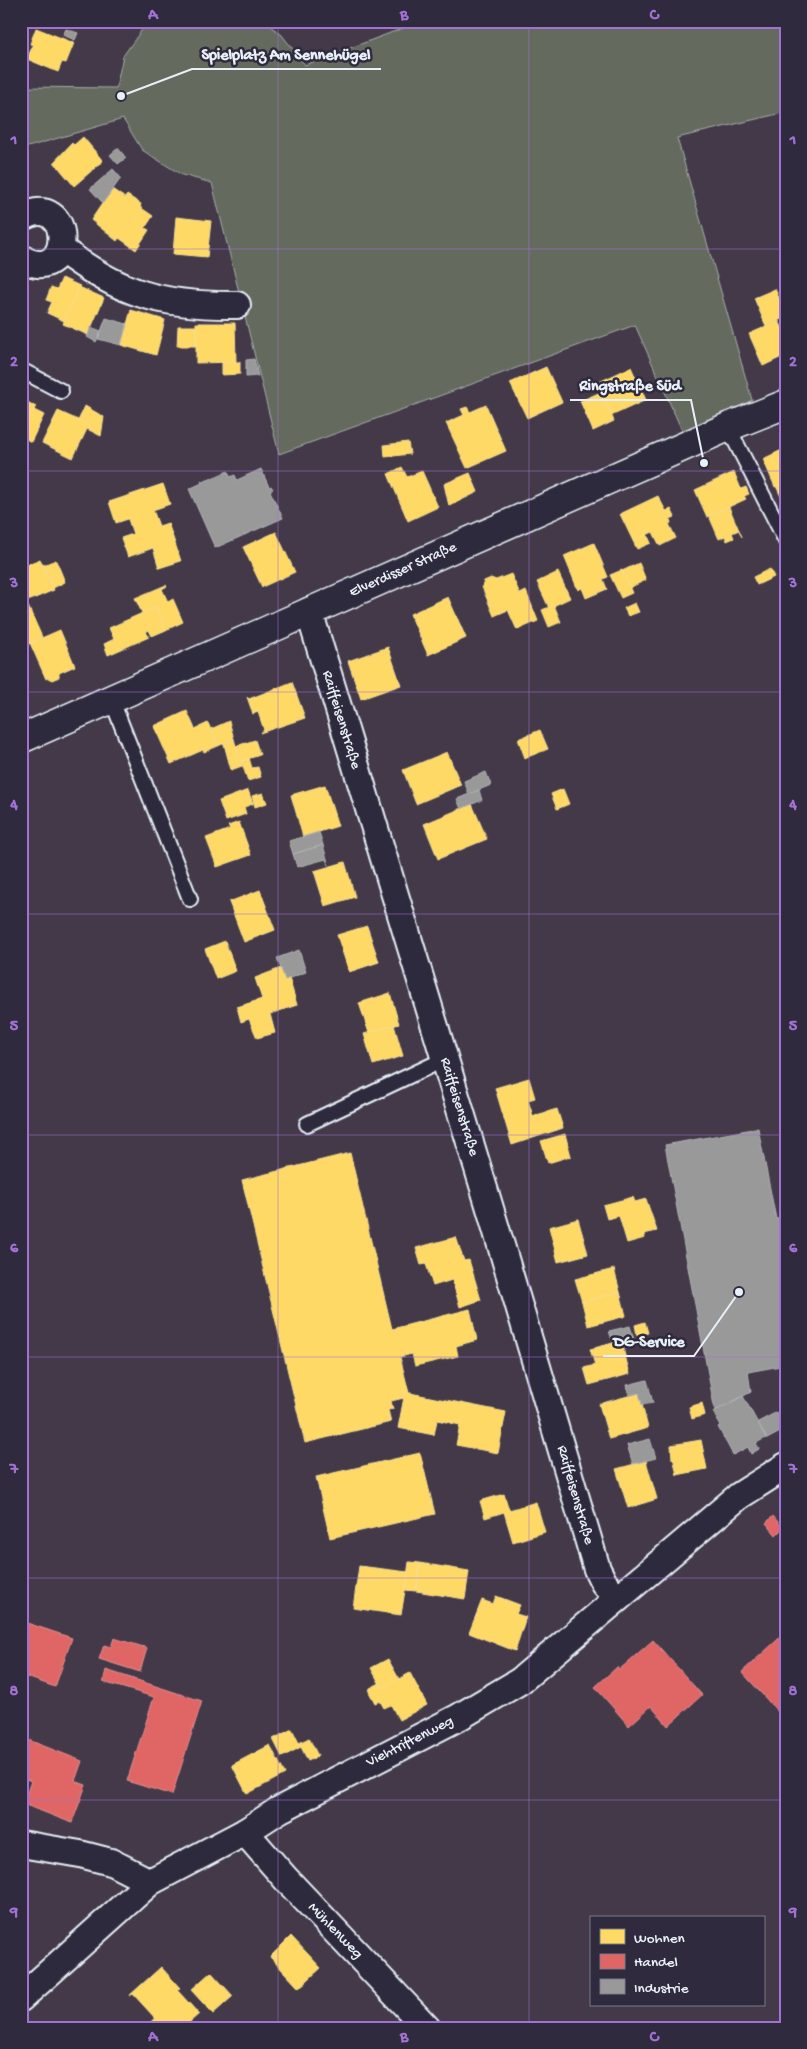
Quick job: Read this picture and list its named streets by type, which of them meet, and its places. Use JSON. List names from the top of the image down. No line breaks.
{"streets":{"main road":["Elverdisser Straße"],"street":["Raiffeisenstraße","Viehtriftenweg","Mühlenweg"]},"crossings":[["Elverdisser Straße","Raiffeisenstraße"],["Raiffeisenstraße","Viehtriftenweg"],["Viehtriftenweg","Mühlenweg"]],"places":["Spielplatz Am Sennehügel","Ringstraße Süd","DG-Service"],"legend":["Wohnen","Handel","Industrie"],"grid":{"columns":["A","B","C"],"rows":["1","2","3","4","5","6","7","8","9"]}}
